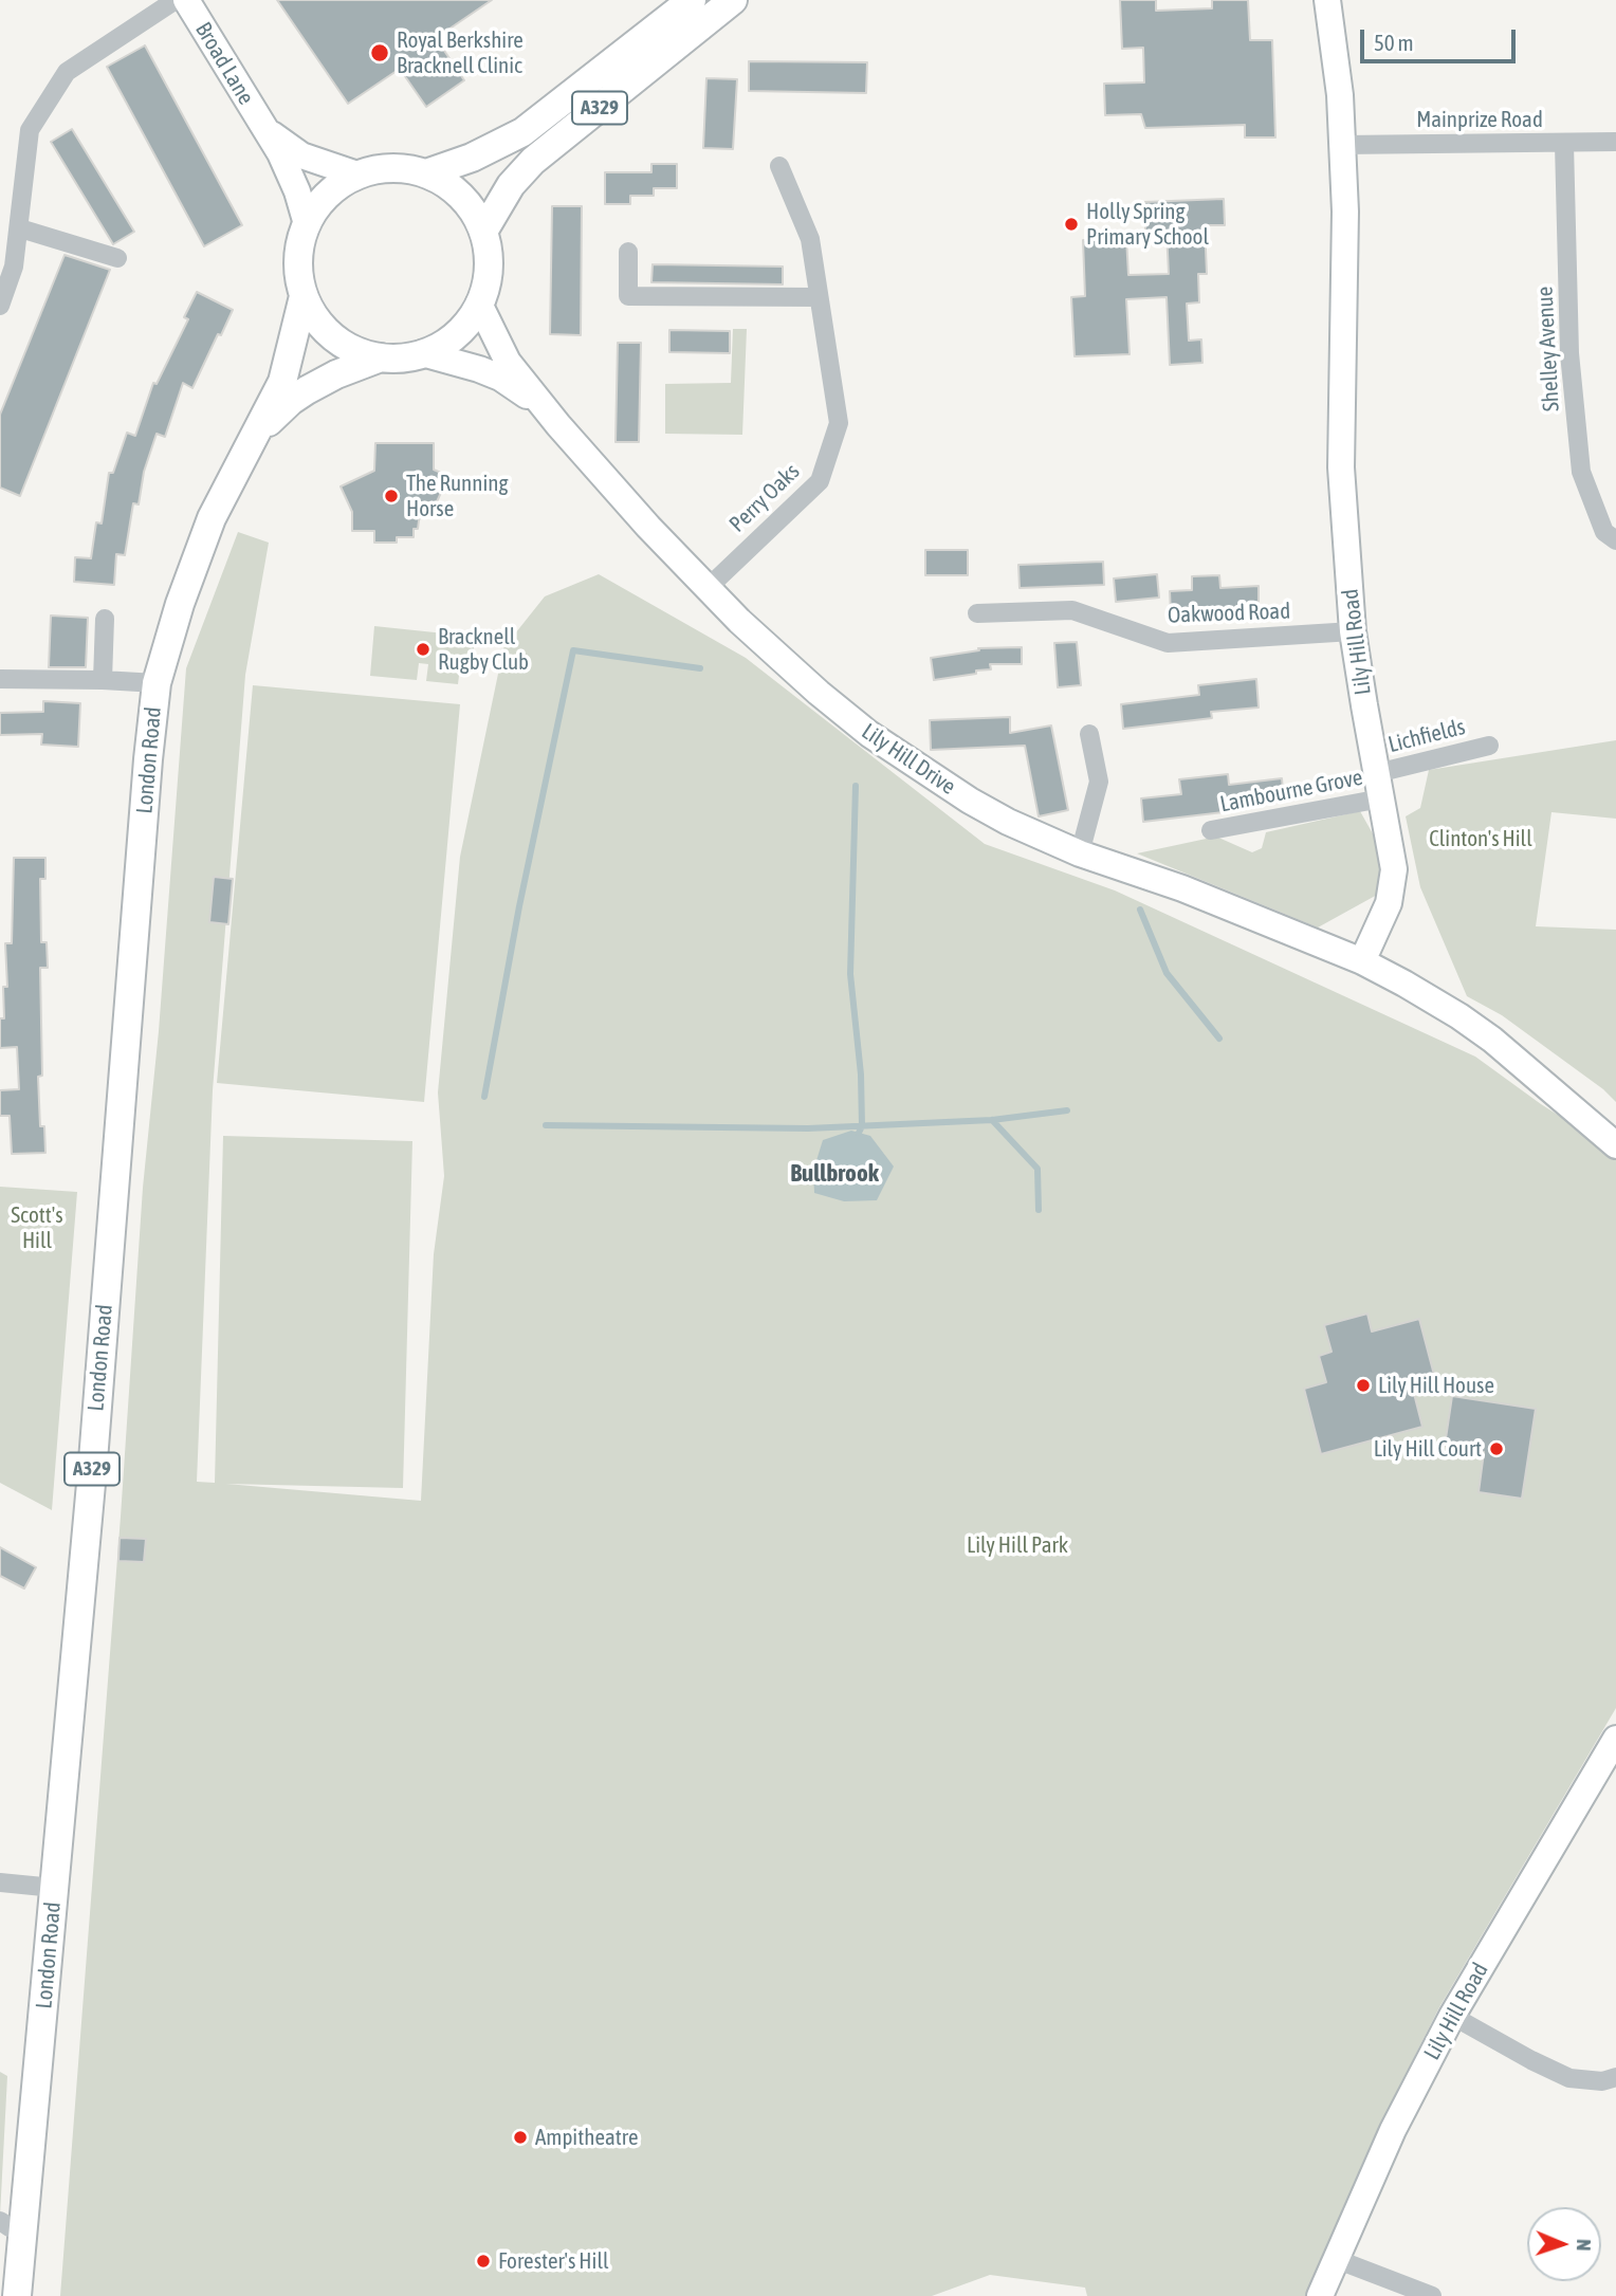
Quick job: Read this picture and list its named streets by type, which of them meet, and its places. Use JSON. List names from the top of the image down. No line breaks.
{"streets":{"main road":["A329","London Road"],"street":["Broad Lane","Mainprize Road","Shelley Avenue","Perry Oaks","Oakwood Road","Lily Hill Road","Lichfields","Lily Hill Drive","Lambourne Grove"]},"crossings":[["Broad Lane","A329"],["Broad Lane","Lily Hill Drive"],["Broad Lane","London Road"],["A329","Lily Hill Drive"],["A329","London Road"],["Mainprize Road","Shelley Avenue"],["Mainprize Road","Lily Hill Road"],["Perry Oaks","Lily Hill Drive"],["Oakwood Road","Lily Hill Road"],["Lily Hill Road","Lichfields"],["Lily Hill Road","Lily Hill Drive"],["Lily Hill Road","Lambourne Grove"],["Lichfields","Lambourne Grove"],["Lily Hill Drive","London Road"]],"districts":["Bullbrook"],"parks":["Clinton's Hill","Scott's Hill","Lily Hill Park"],"places":["Royal Berkshire Bracknell Clinic","Holly Spring Primary School","The Running Horse","Bracknell Rugby Club","Lily Hill House","Lily Hill Court","Ampitheatre","Forester's Hill"],"scale_bar":"50 m","north":"right"}
